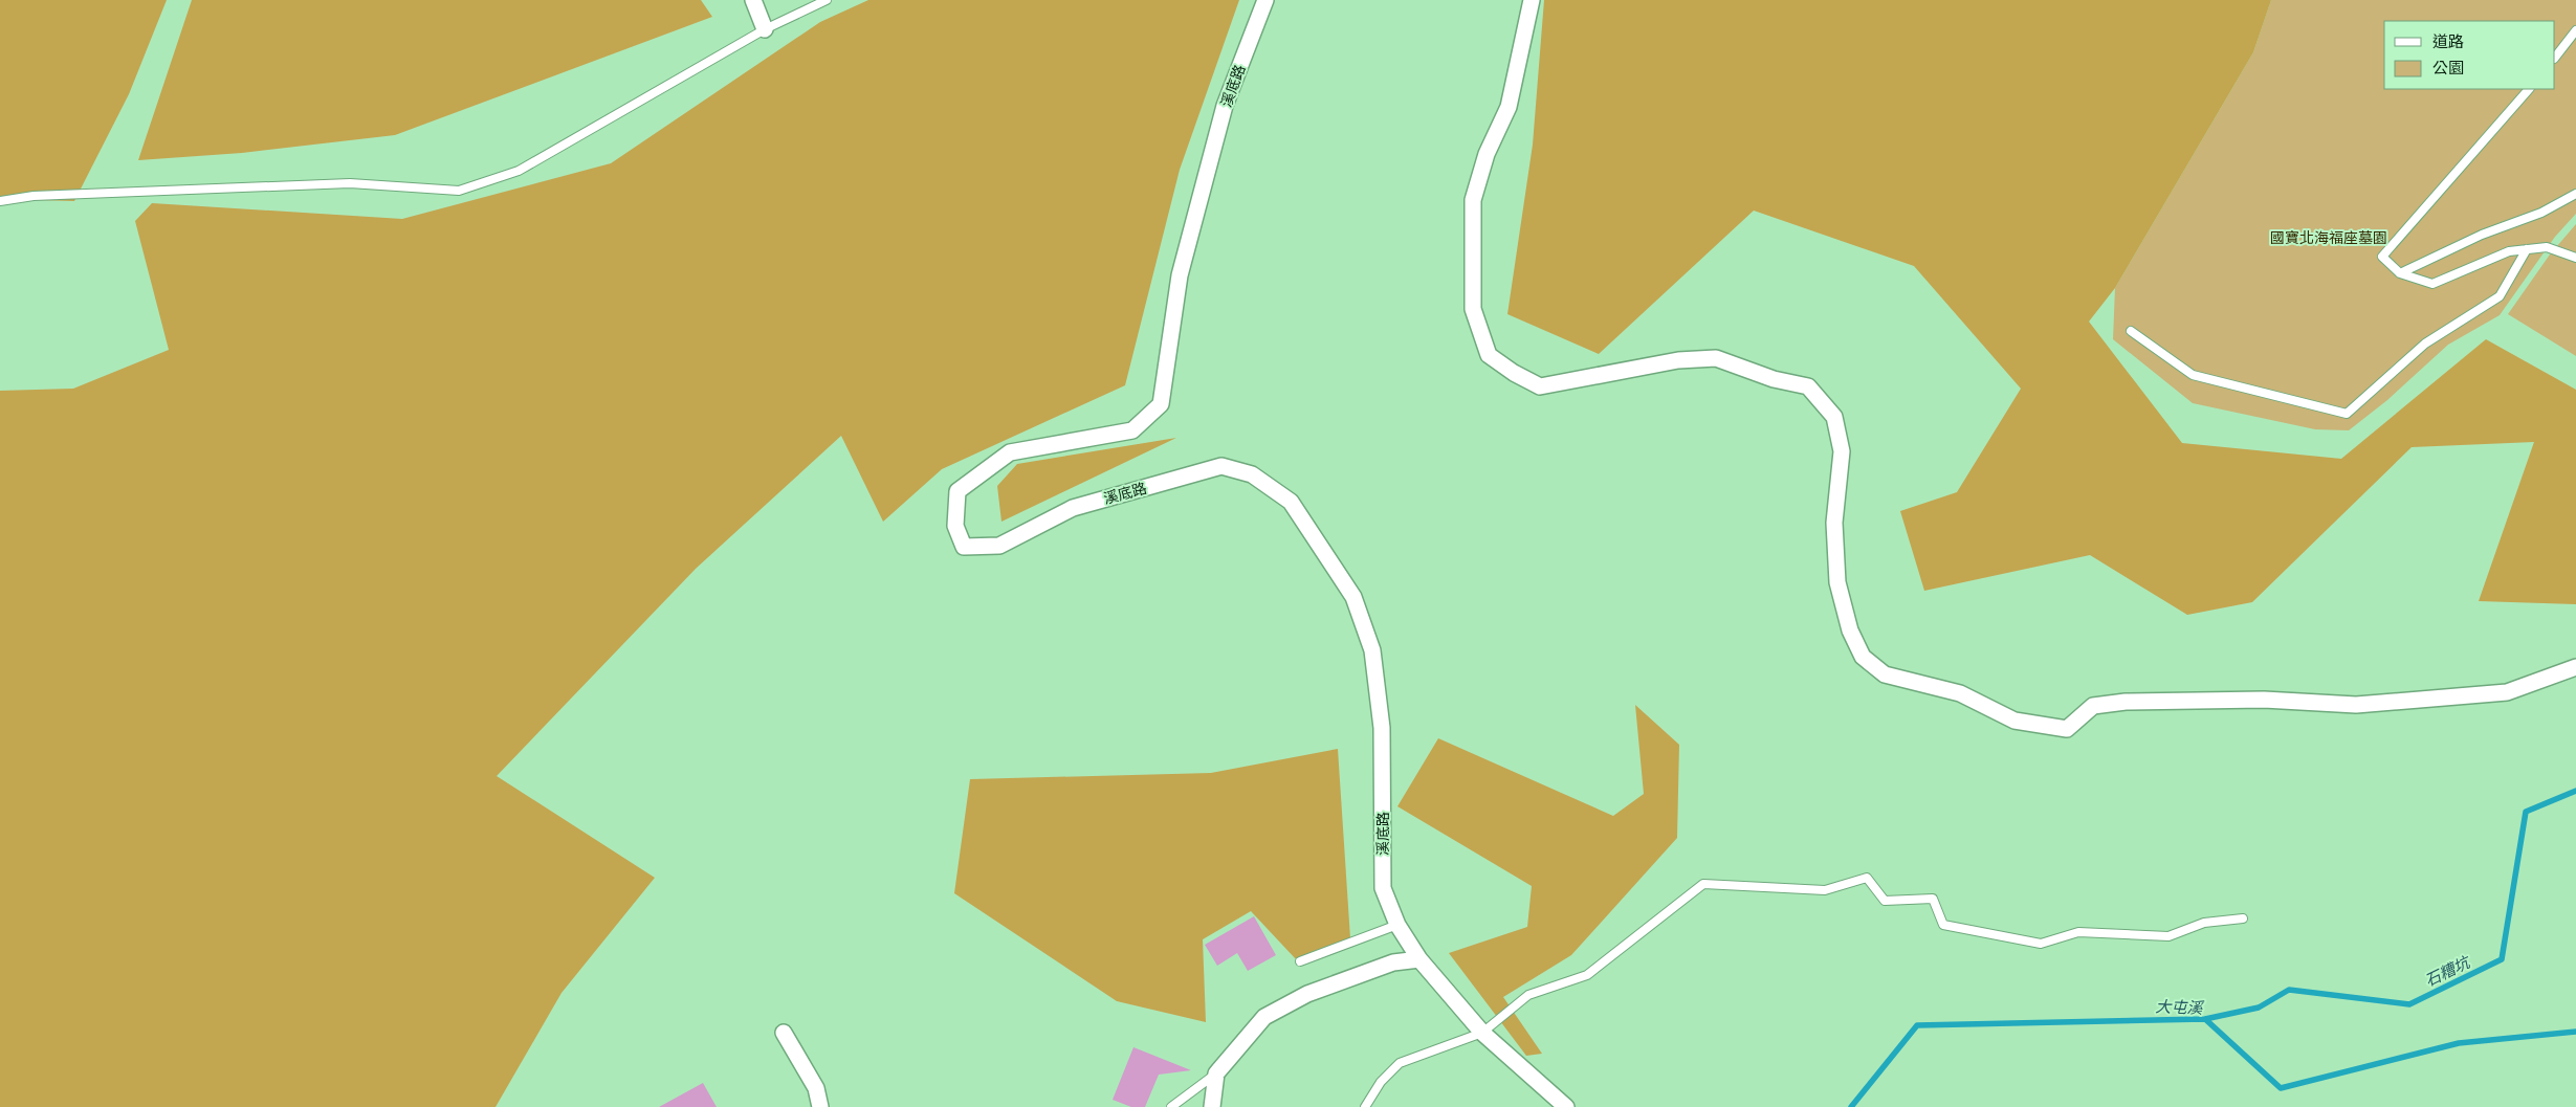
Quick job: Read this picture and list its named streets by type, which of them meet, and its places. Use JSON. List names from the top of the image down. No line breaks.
{"streets":{"street":["溪底路"]},"water":["石糟坑","大屯溪"],"parks":["國寶北海福座墓園"],"legend":["道路","公園"]}
